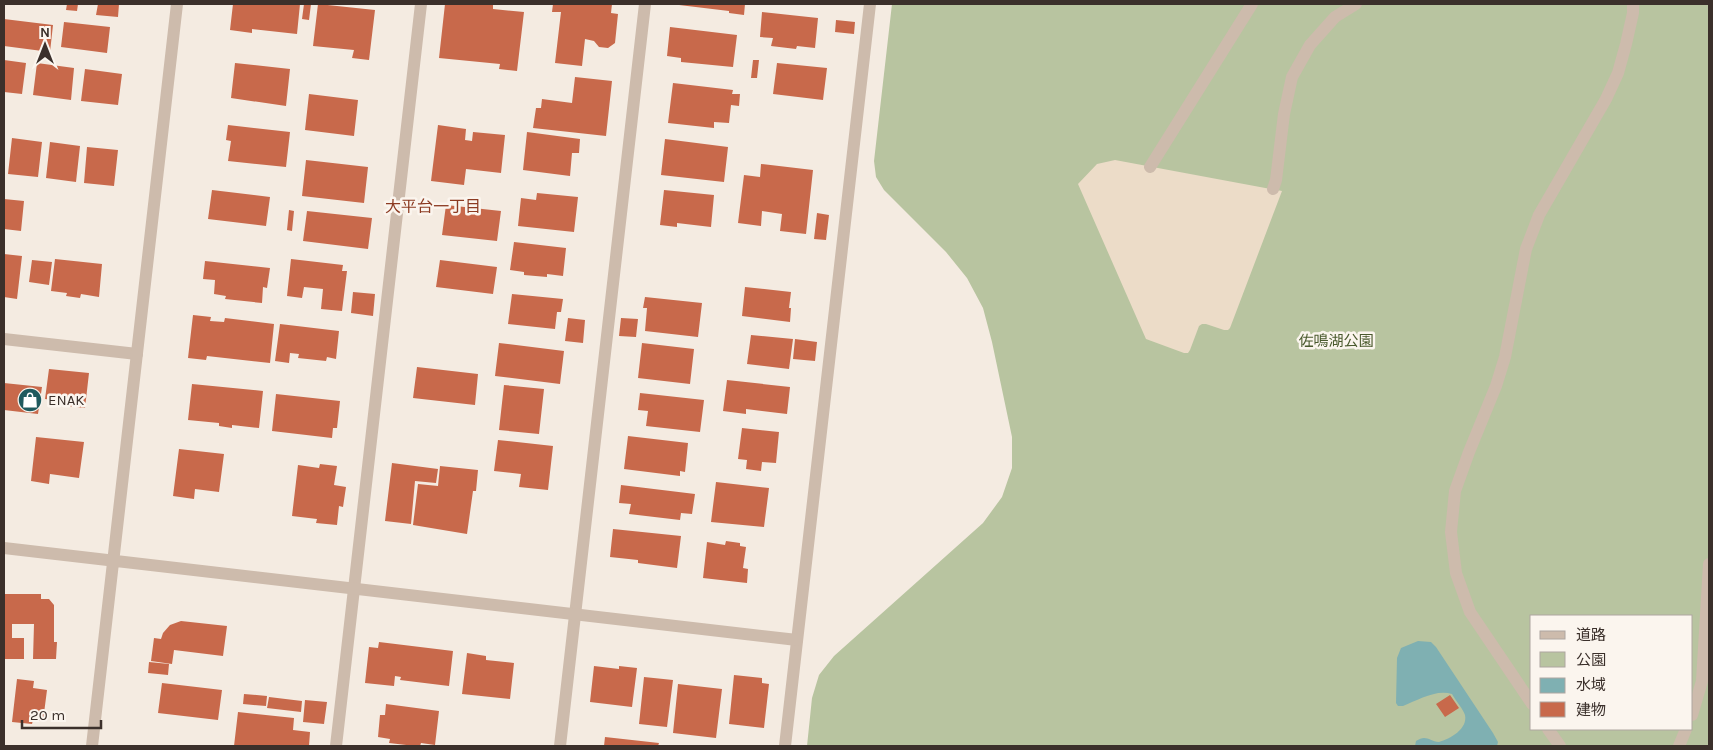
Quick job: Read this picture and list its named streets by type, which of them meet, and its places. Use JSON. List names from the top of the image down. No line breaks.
{"districts":["大平台一丁目"],"parks":["佐鳴湖公園"],"places":{"shop":["ENAK"]},"legend":["道路","公園","水域","建物"],"scale_bar":"20 m","north":"top"}
